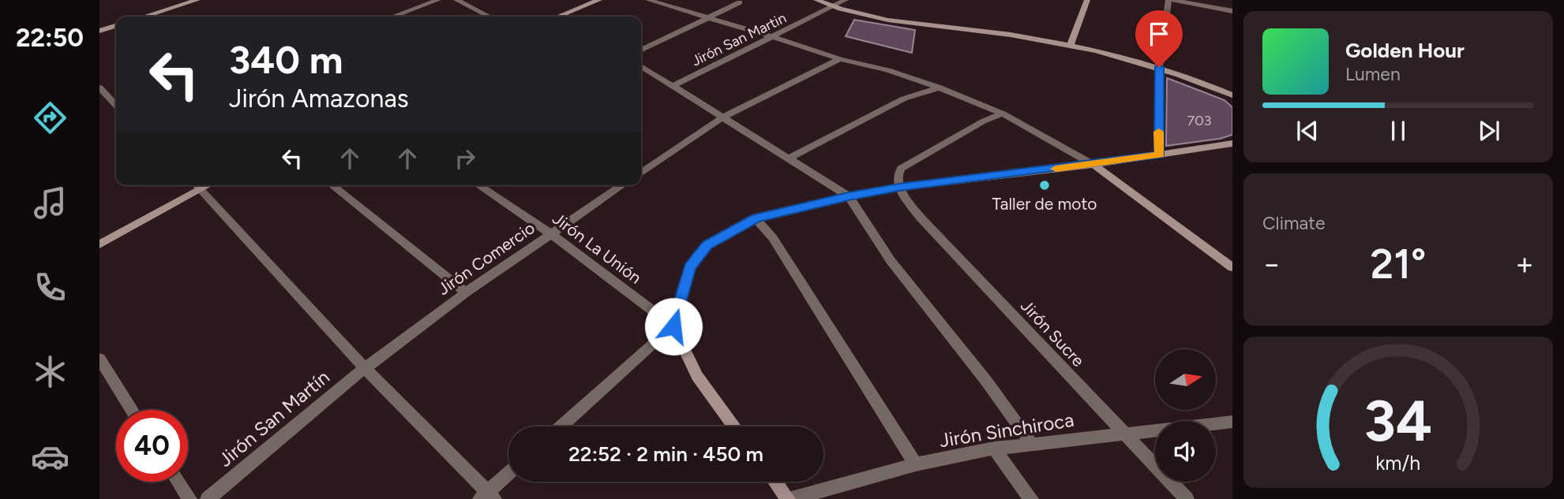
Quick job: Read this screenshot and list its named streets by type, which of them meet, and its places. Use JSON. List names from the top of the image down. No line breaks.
{"streets":{"street":["Jirón San Martin","Jirón La Unión","Jirón Comercio","Jirón Sucre","Jirón San Martín","Jirón Sinchiroca"]},"crossings":[["Jirón La Unión","Jirón Comercio"],["Jirón Comercio","Jirón San Martín"],["Jirón Sucre","Jirón Sinchiroca"]],"places":["Taller de moto"],"house_numbers":["703"],"north":"right","page":{"tabs":"22:50","turn":["340 m","Jirón Amazonas"],"song":["Golden Hour","Lumen"],"tile":"Climate","heat":["−","21°","+"],"limit":"40","trip":"22:52 · 2 min · 450 m","gauge":["34","km/h"]}}
